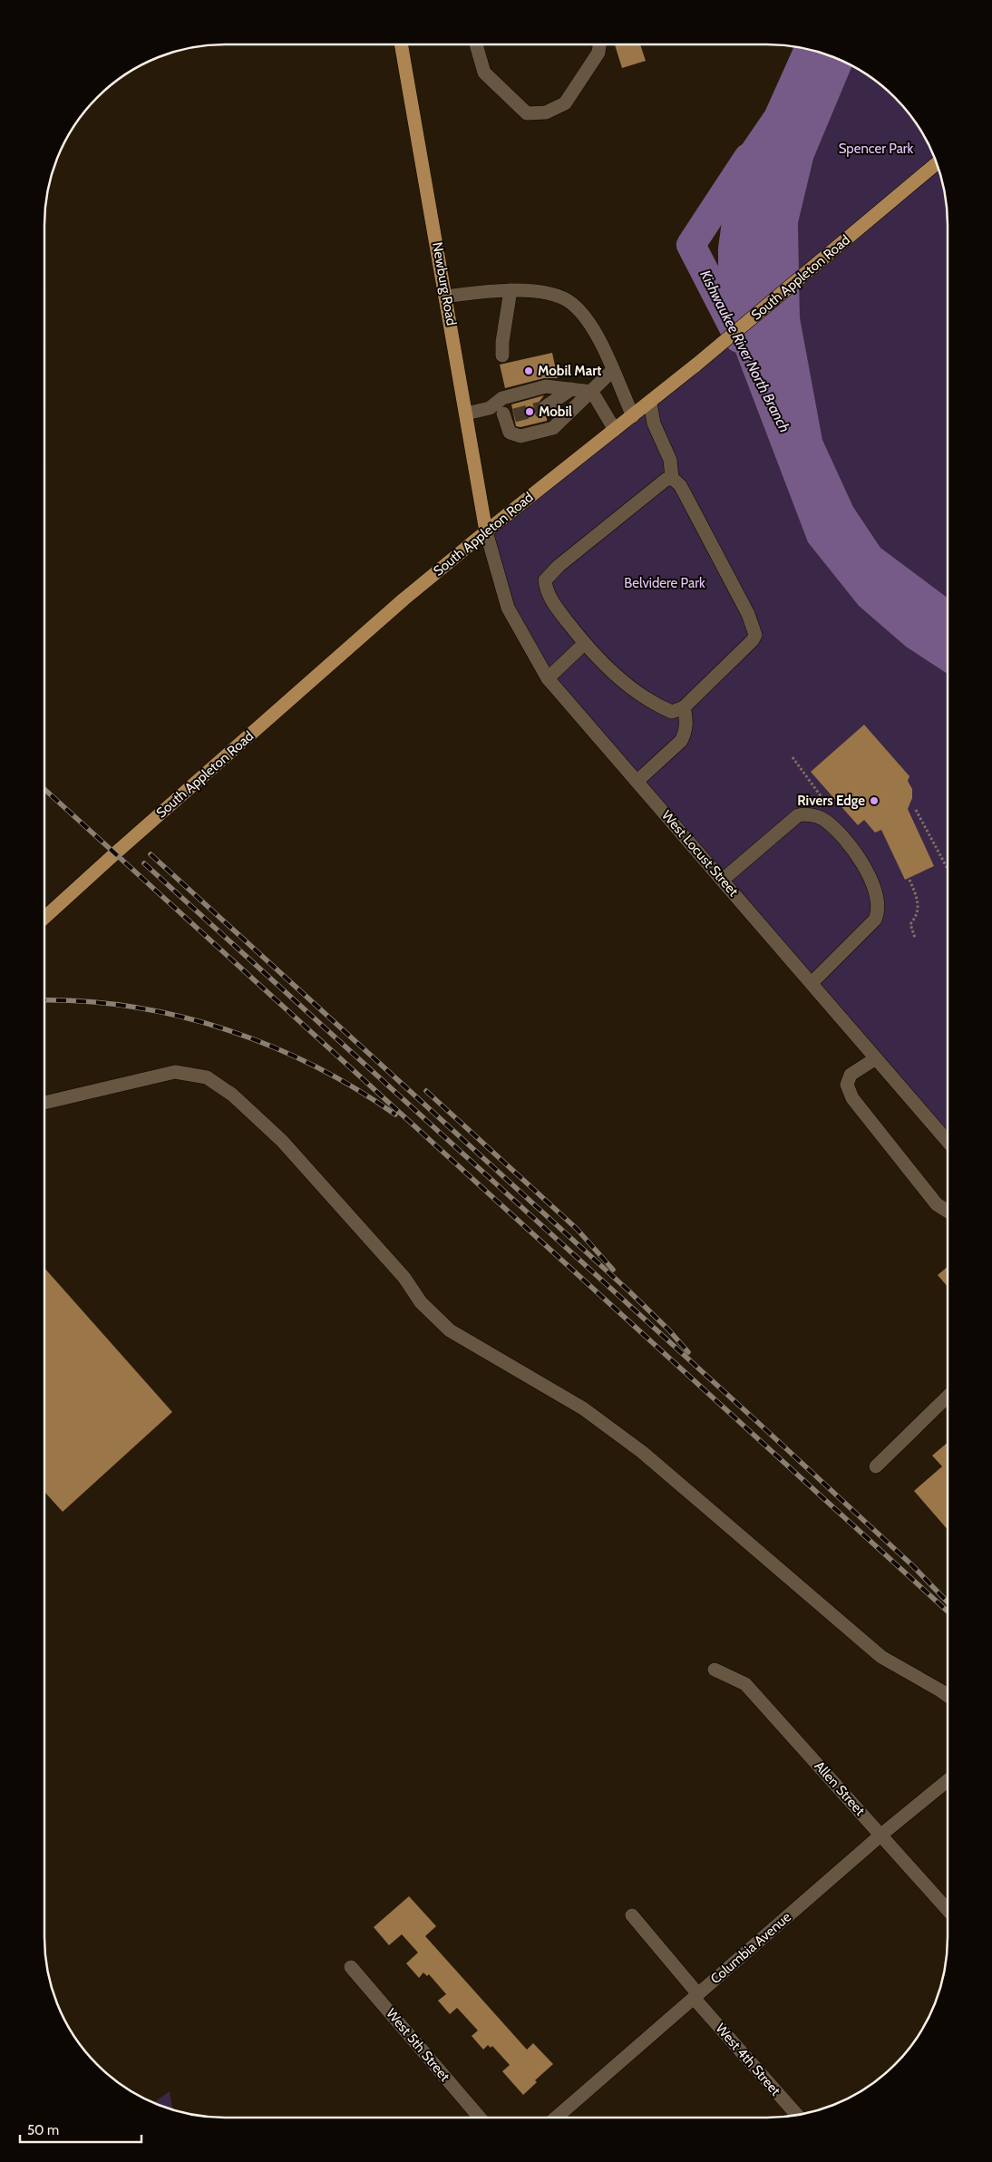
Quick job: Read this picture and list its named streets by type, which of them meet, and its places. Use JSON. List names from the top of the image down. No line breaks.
{"streets":{"main road":["South Appleton Road","Newburg Road"],"street":["West Locust Street","Allen Street","Columbia Avenue","West 5th Street","West 4th Street"]},"crossings":[["South Appleton Road","Newburg Road"],["South Appleton Road","West Locust Street"],["Newburg Road","West Locust Street"],["Allen Street","Columbia Avenue"],["Columbia Avenue","West 4th Street"]],"water":["Kishwaukee River North Branch"],"parks":["Spencer Park","Belvidere Park"],"places":["Mobil Mart","Mobil","Rivers Edge"],"scale_bar":"50 m"}
